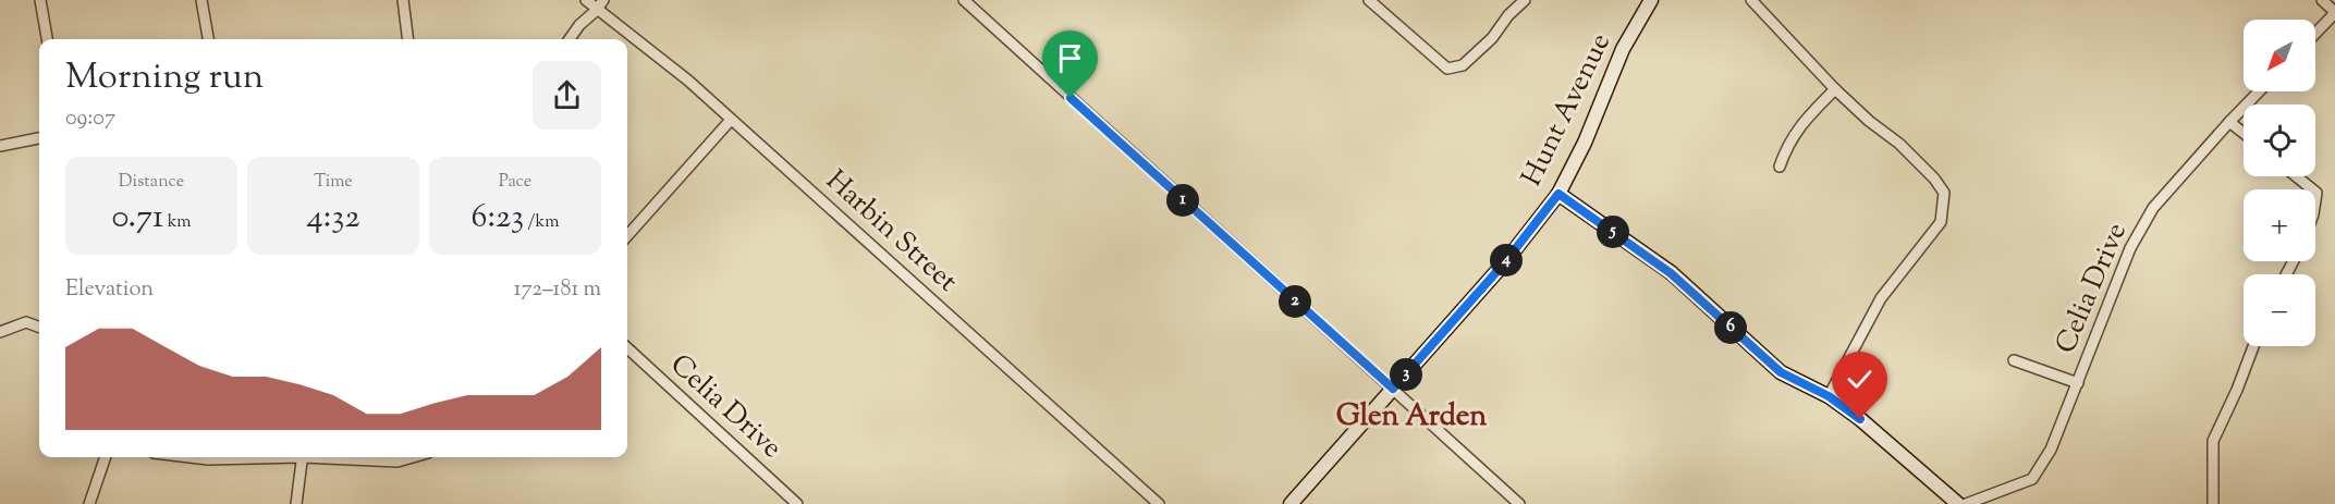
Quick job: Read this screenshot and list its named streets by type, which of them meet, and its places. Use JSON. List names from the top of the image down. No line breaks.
{"streets":{"street":["Hunt Avenue","Harbin Street","Celia Drive"]},"districts":["Glen Arden"],"north":"bottom left","page":{"map_buttons":["+","−"],"heading":["Morning run","09:07"],"stats":[["Distance","0.71 km"],["Time","4:32"],["Pace","6:23 /km"]],"pins":["1","5","4","2","6","3"],"chart":["Elevation","172–181 m"]}}
